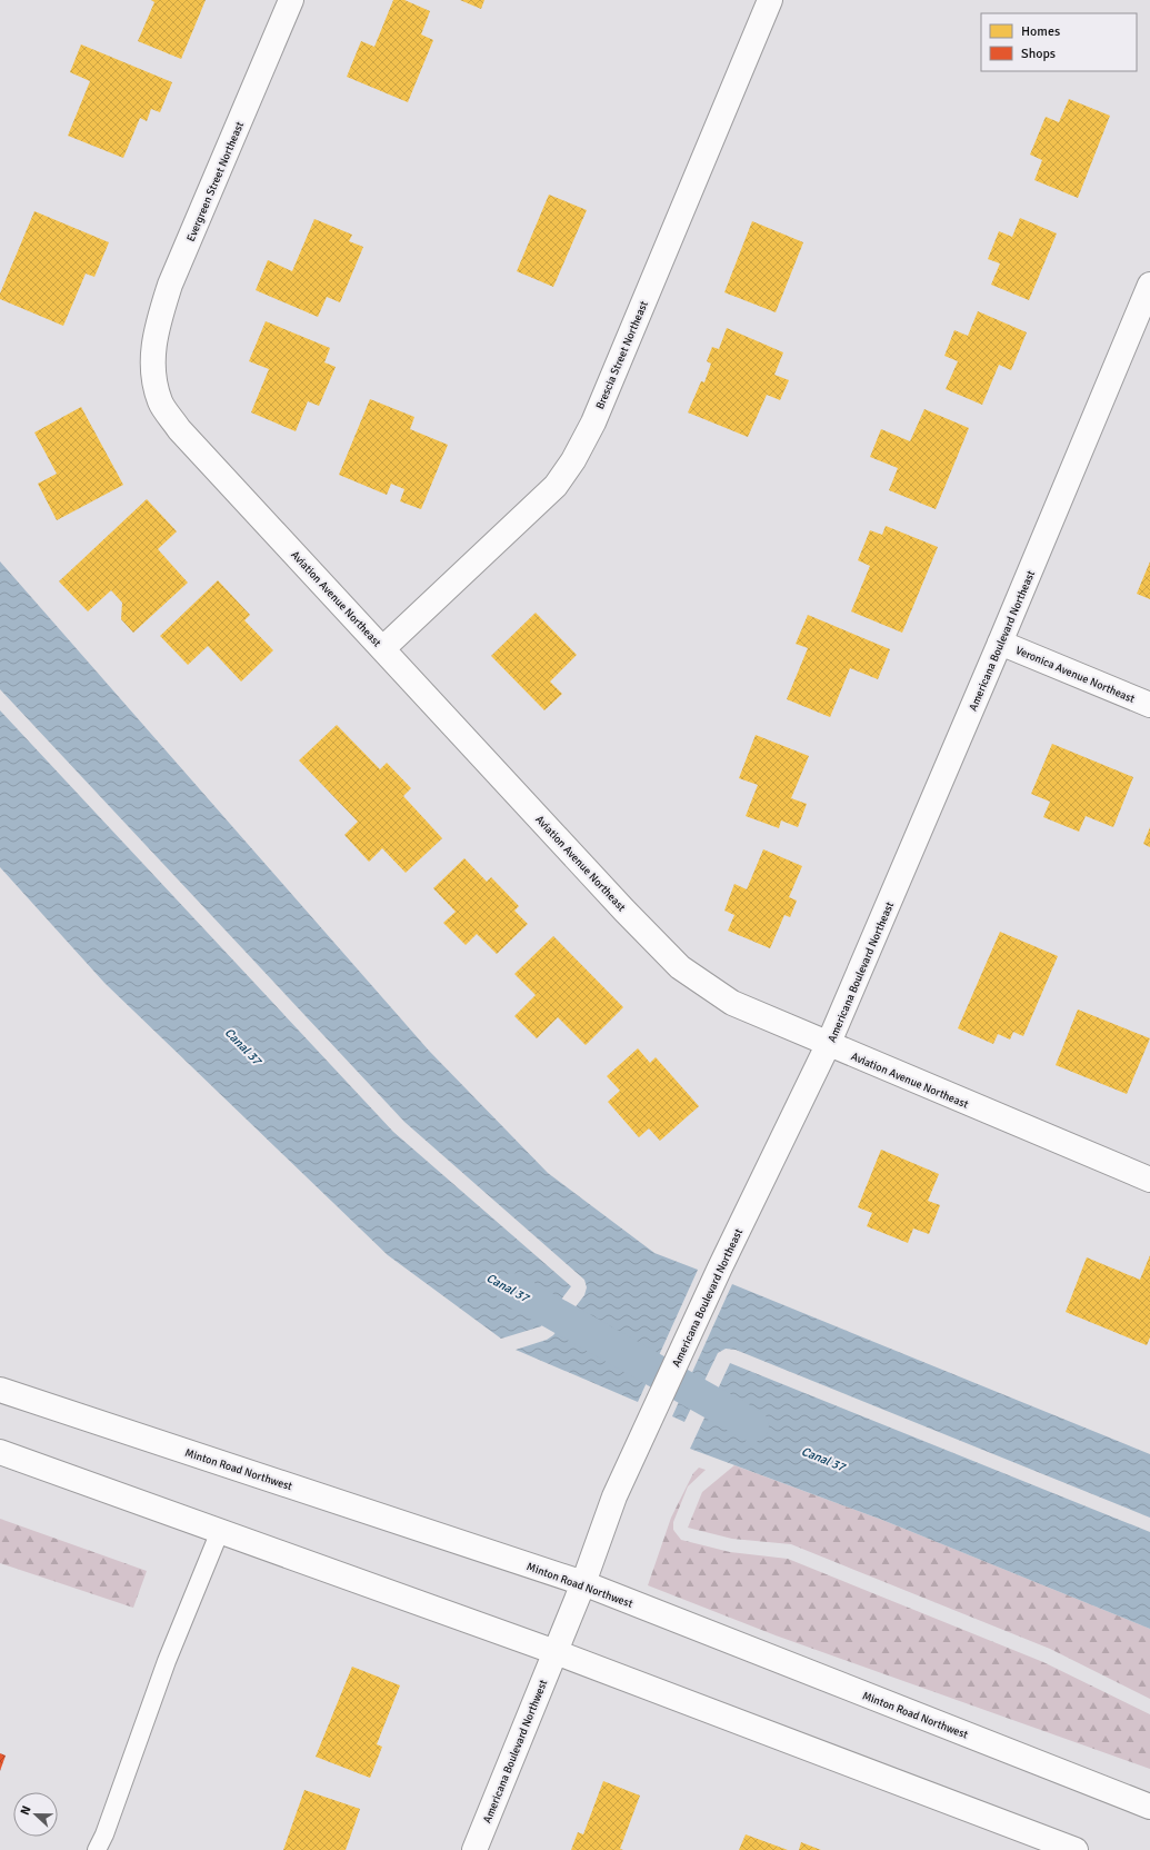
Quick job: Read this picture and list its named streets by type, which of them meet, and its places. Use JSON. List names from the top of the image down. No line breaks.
{"streets":{"street":["Evergreen Street Northeast","Brescia Street Northeast","Aviation Avenue Northeast","Americana Boulevard Northeast","Veronica Avenue Northeast","Minton Road Northwest","Americana Boulevard Northwest"]},"crossings":[["Evergreen Street Northeast","Aviation Avenue Northeast"],["Brescia Street Northeast","Aviation Avenue Northeast"],["Aviation Avenue Northeast","Americana Boulevard Northeast"],["Americana Boulevard Northeast","Veronica Avenue Northeast"],["Americana Boulevard Northeast","Minton Road Northwest"],["Americana Boulevard Northeast","Americana Boulevard Northwest"]],"water":["Canal 37"],"legend":["Homes","Shops"],"north":"left"}
